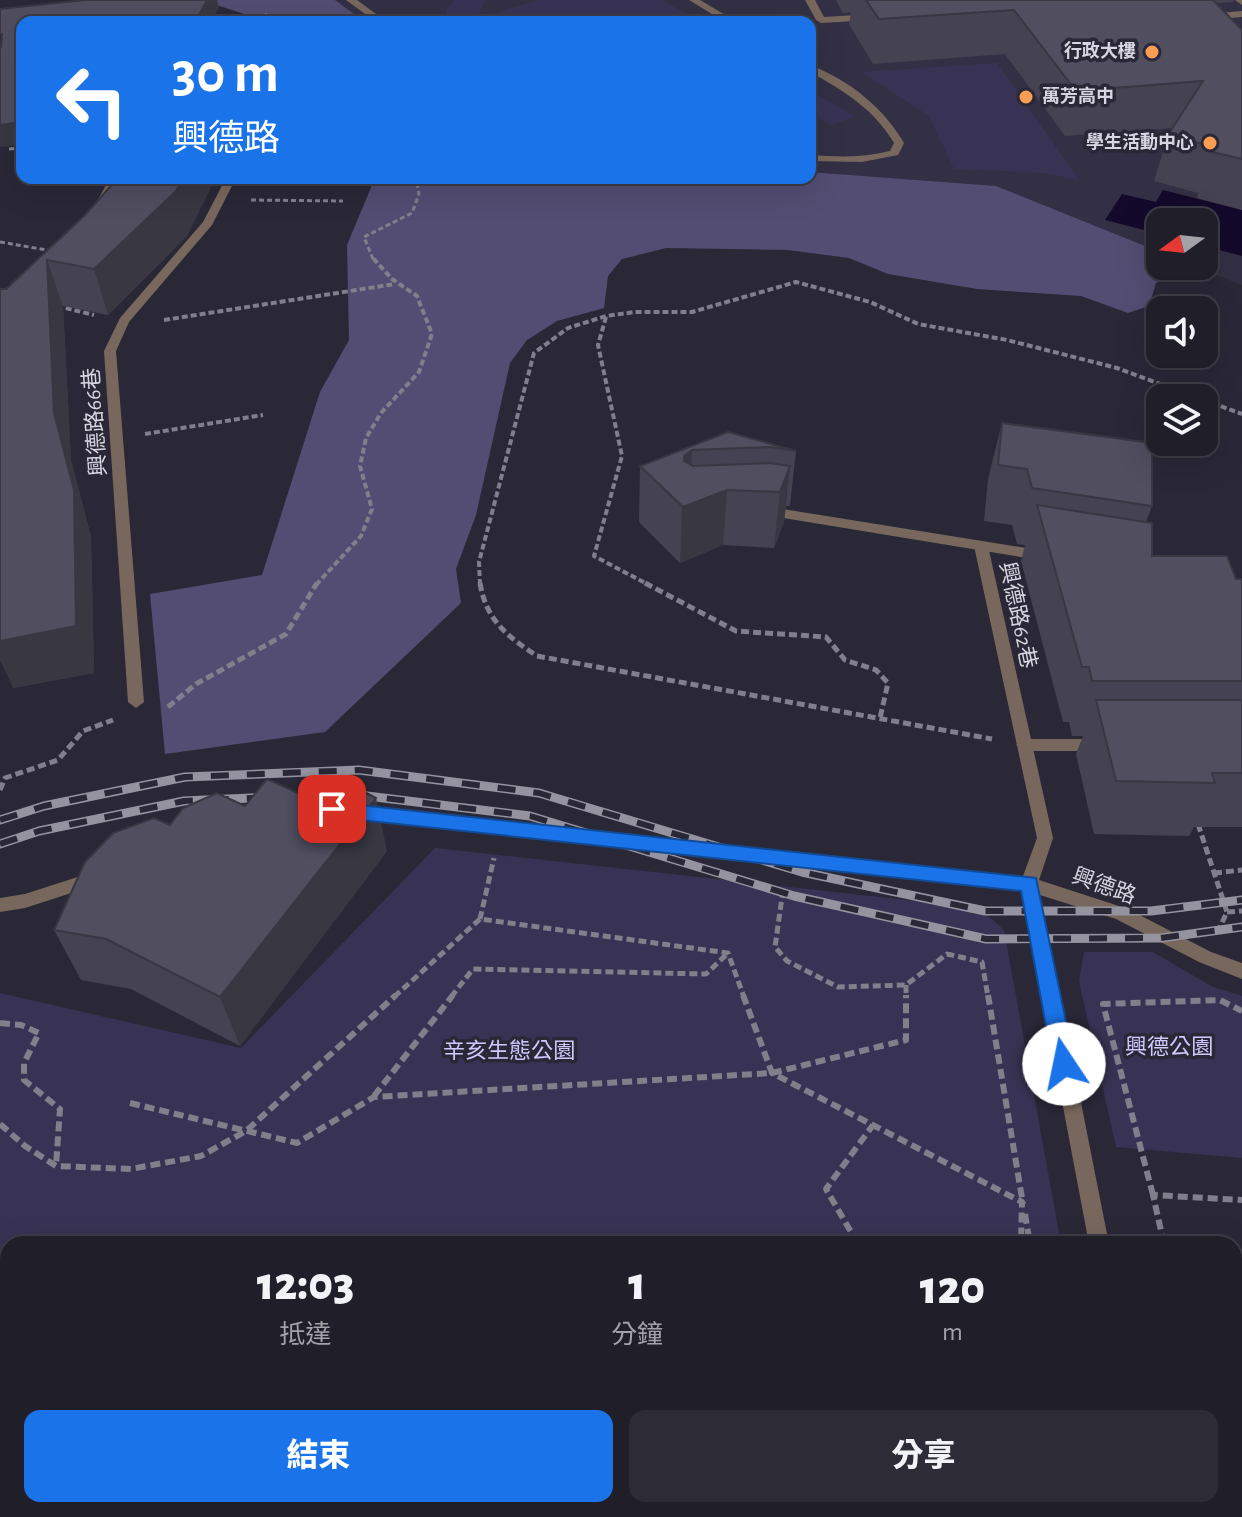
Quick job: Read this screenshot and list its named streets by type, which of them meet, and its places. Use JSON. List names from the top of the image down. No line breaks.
{"streets":{"street":["興德路66巷","興德路62巷","興德路"]},"crossings":[["興德路62巷","興德路"]],"parks":["興德公園","辛亥生態公園"],"places":["行政大樓","萬芳高中","學生活動中心"],"north":"left","page":{"turn":["30 m","興德路"],"eta":["12:03","抵達","1","分鐘","120","m"],"buttons":["結束","分享"]}}
